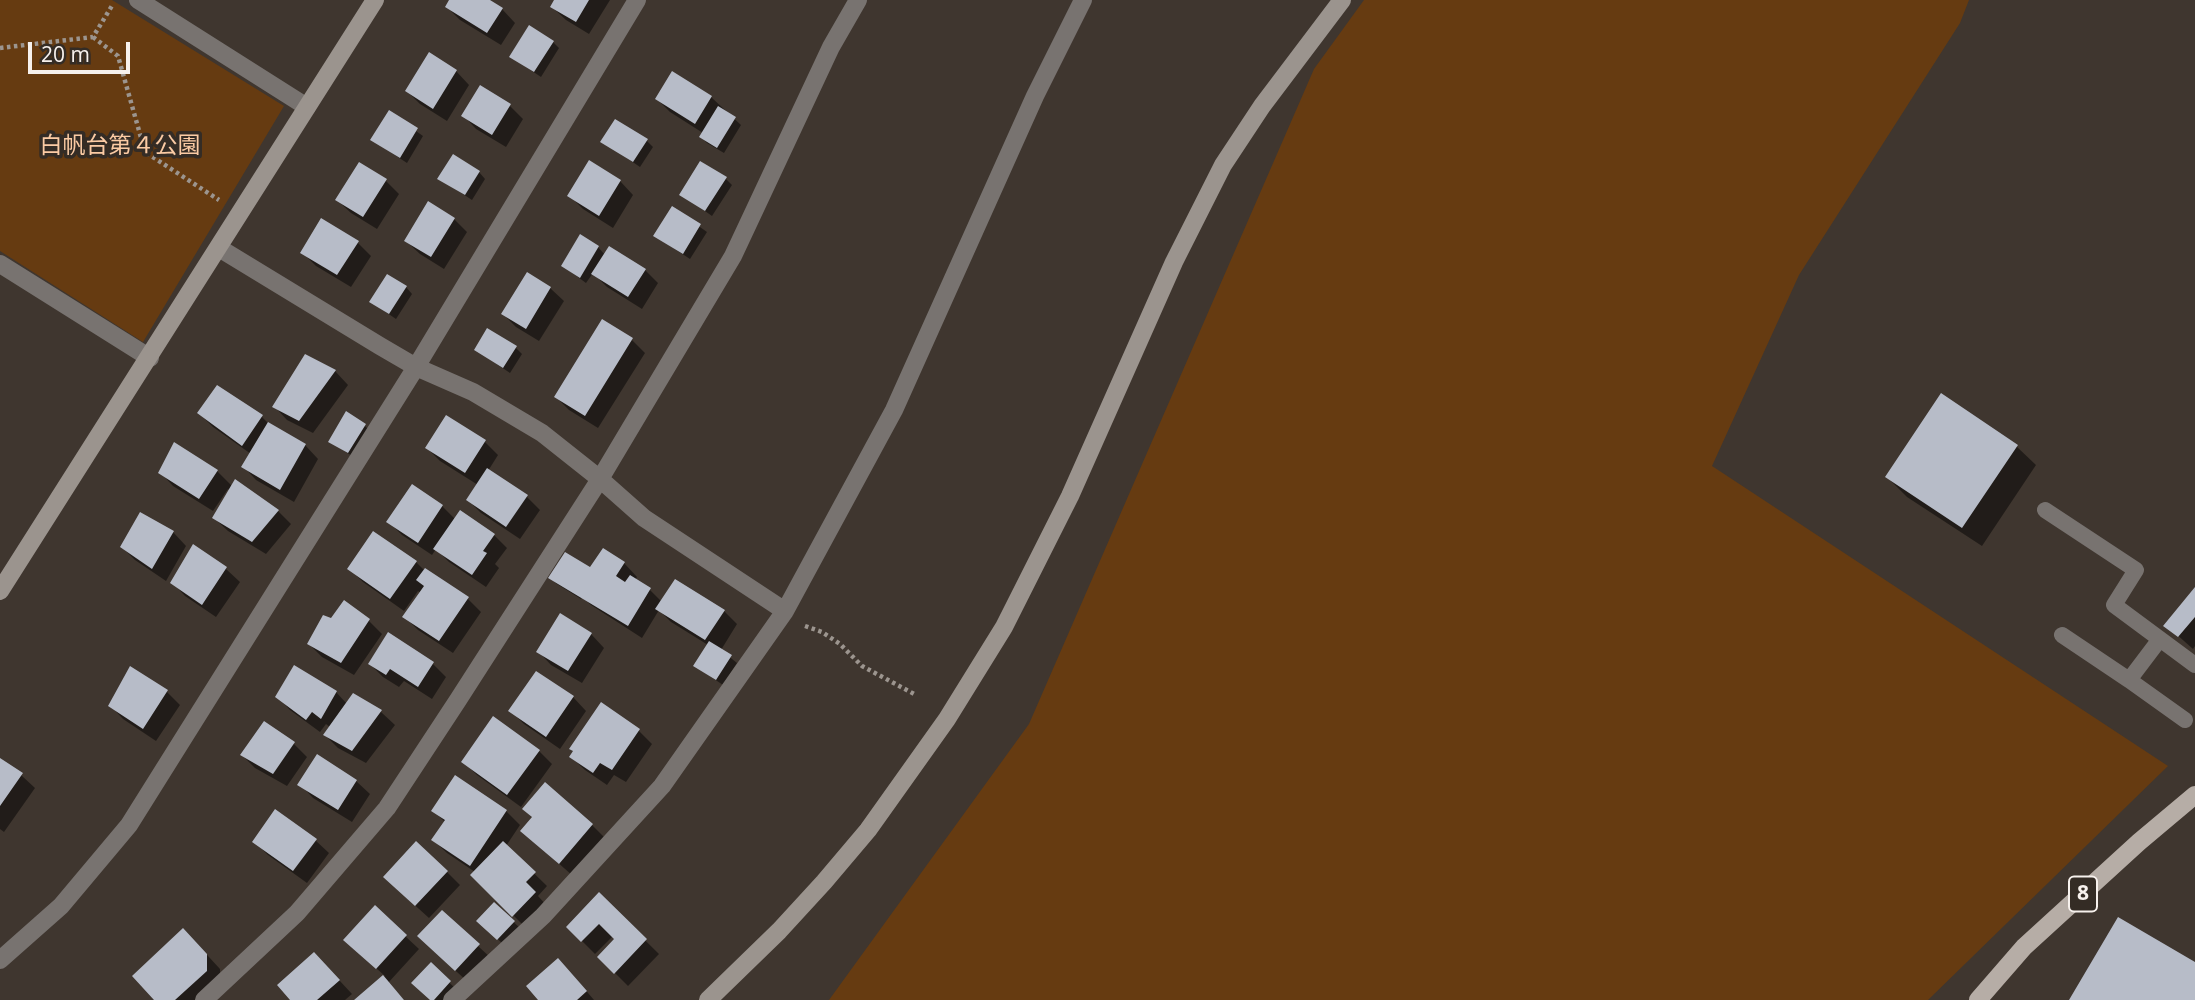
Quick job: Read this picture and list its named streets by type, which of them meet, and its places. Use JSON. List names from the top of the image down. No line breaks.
{"streets":{"main road":["8"]},"parks":["白帆台第４公園"],"scale_bar":"20 m"}
